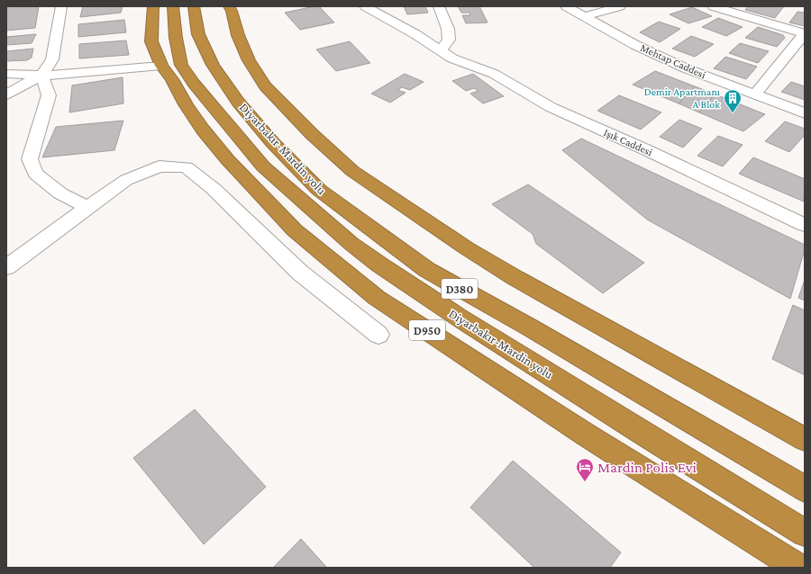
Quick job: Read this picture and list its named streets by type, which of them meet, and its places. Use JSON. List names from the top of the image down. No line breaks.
{"streets":{"highway":["Diyarbakır-Mardin yolu","D380","D950"],"street":["Mehtap Caddesi","Işık Caddesi"]},"places":{"building":["Demir Apartmanı A Blok"],"hotel":["Mardin Polis Evi"]}}
